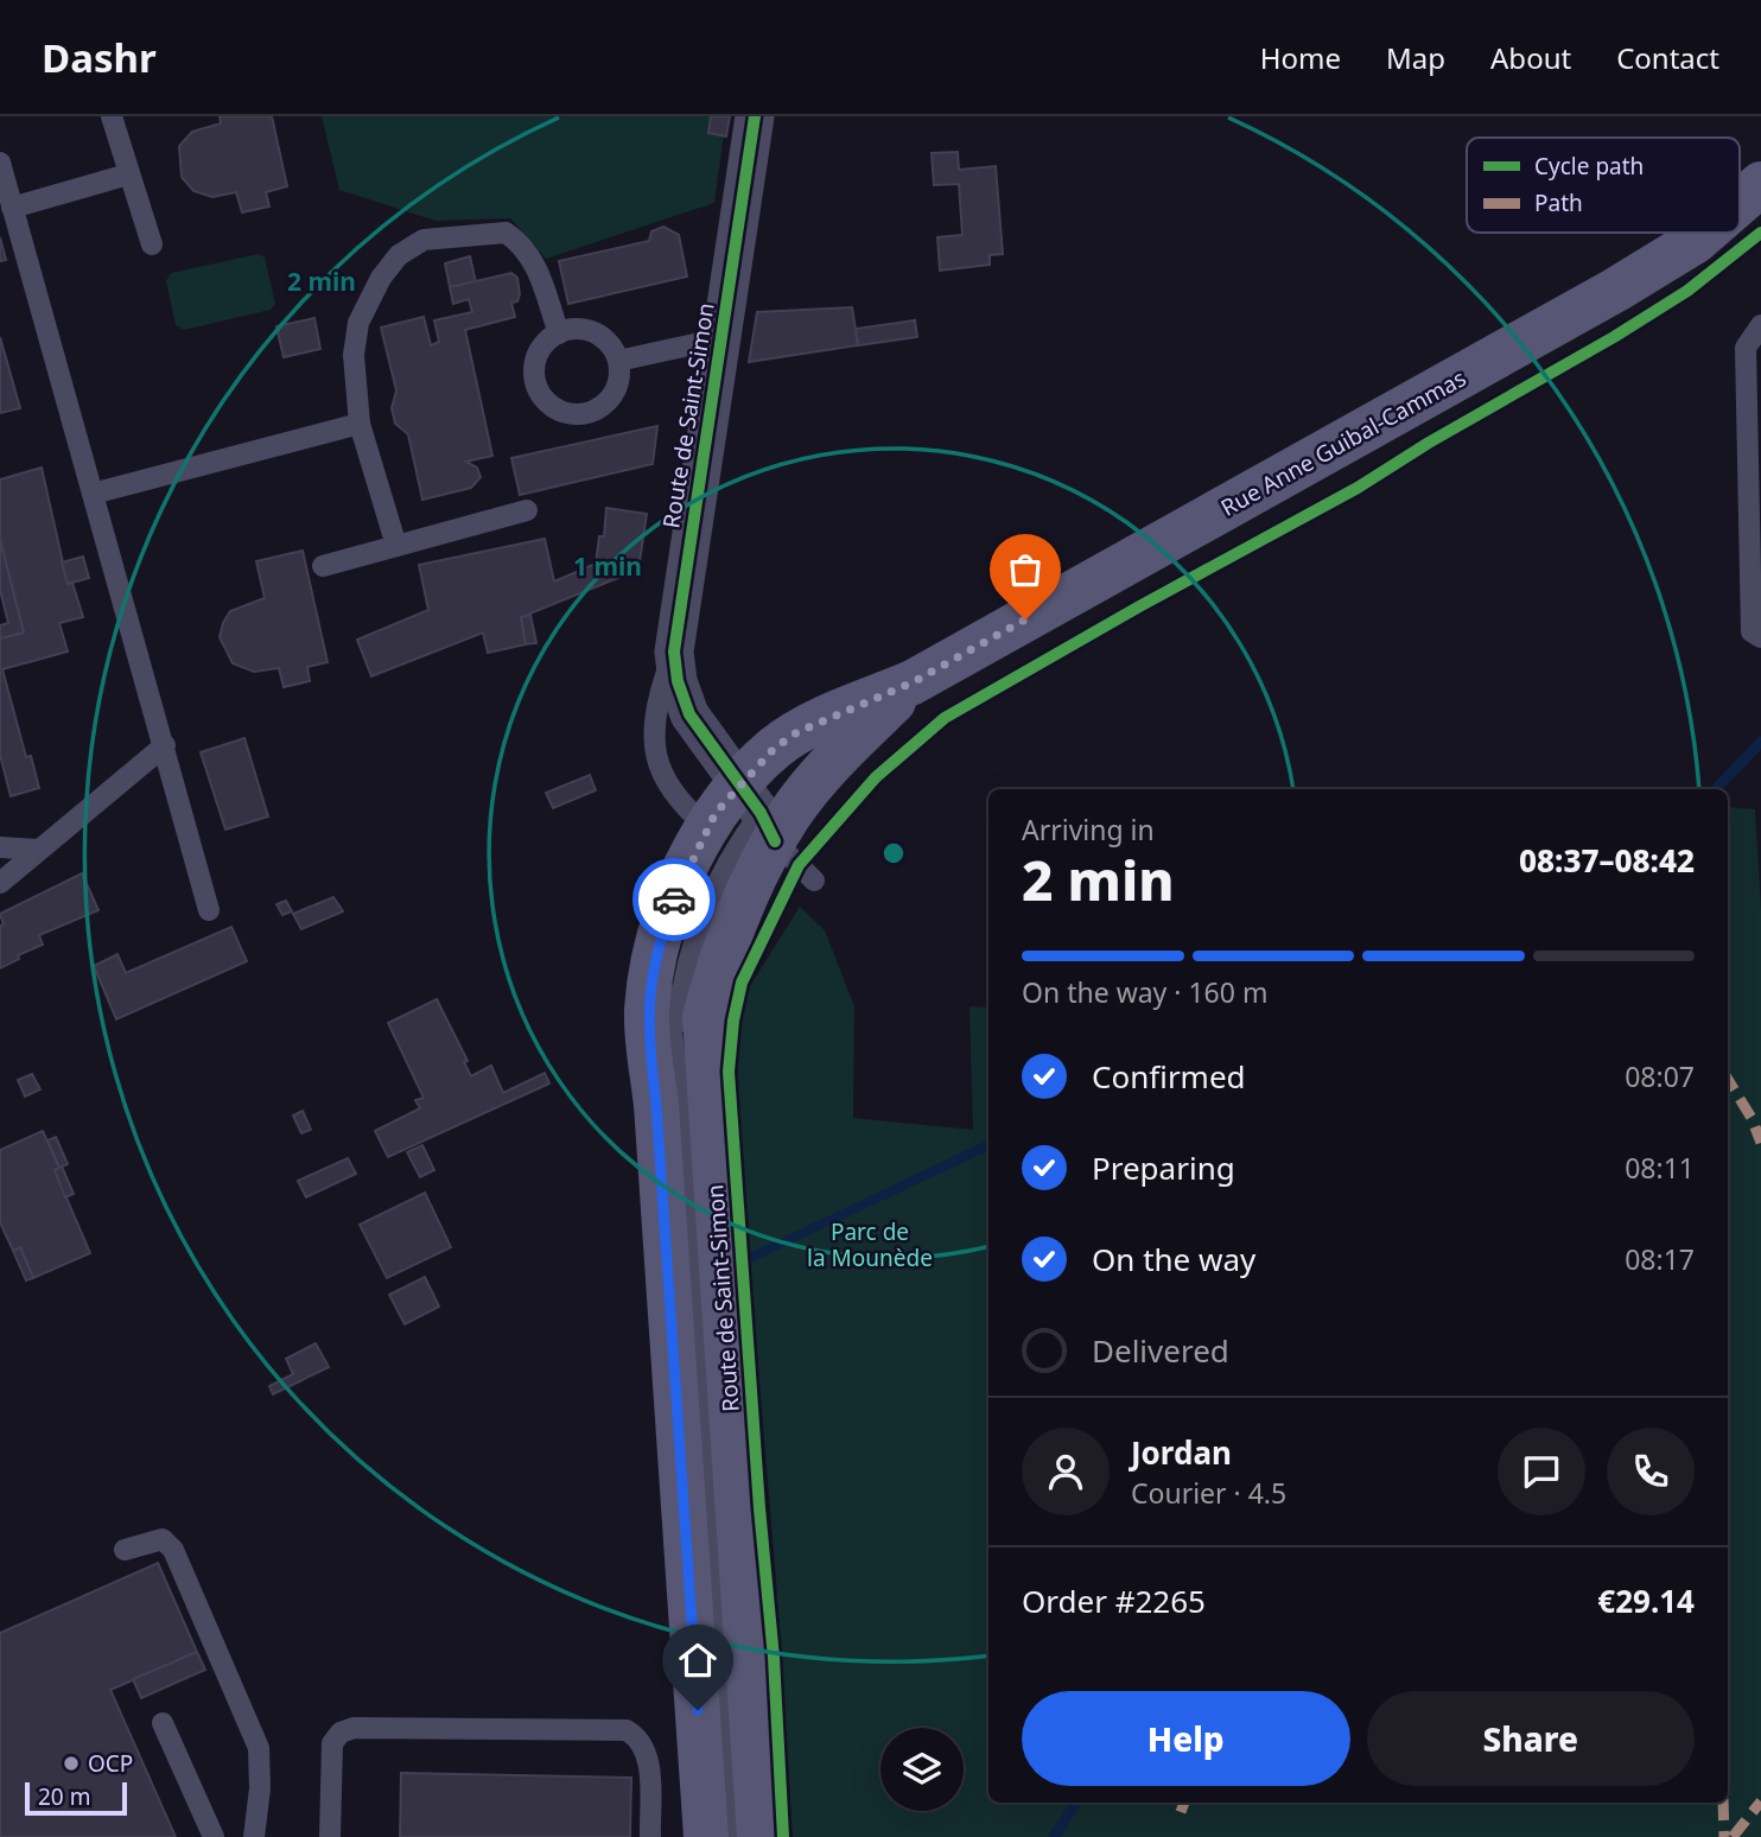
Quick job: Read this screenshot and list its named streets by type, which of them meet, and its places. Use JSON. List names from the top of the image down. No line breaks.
{"streets":{"main road":["Route de Saint-Simon","Rue Anne Guibal-Cammas"]},"crossings":[["Route de Saint-Simon","Rue Anne Guibal-Cammas"]],"parks":["Parc de la Mounède"],"places":["OCP"],"legend":["Cycle path","Path"],"scale_bar":"20 m","page":{"header":"Dashr","nav":["Home","Map","About","Contact"],"heading":["2 min","Arriving in","08:37–08:42"],"panel":["Jordan","Courier · 4.5","Order #2265","€29.14"],"bar":"On the way · 160 m","list":[["Confirmed","08:07"],["Preparing","08:11"],["On the way","08:17"],"Delivered"],"buttons":["Help","Share"],"scale":"20 m"},"rings":["2 min","1 min"]}
